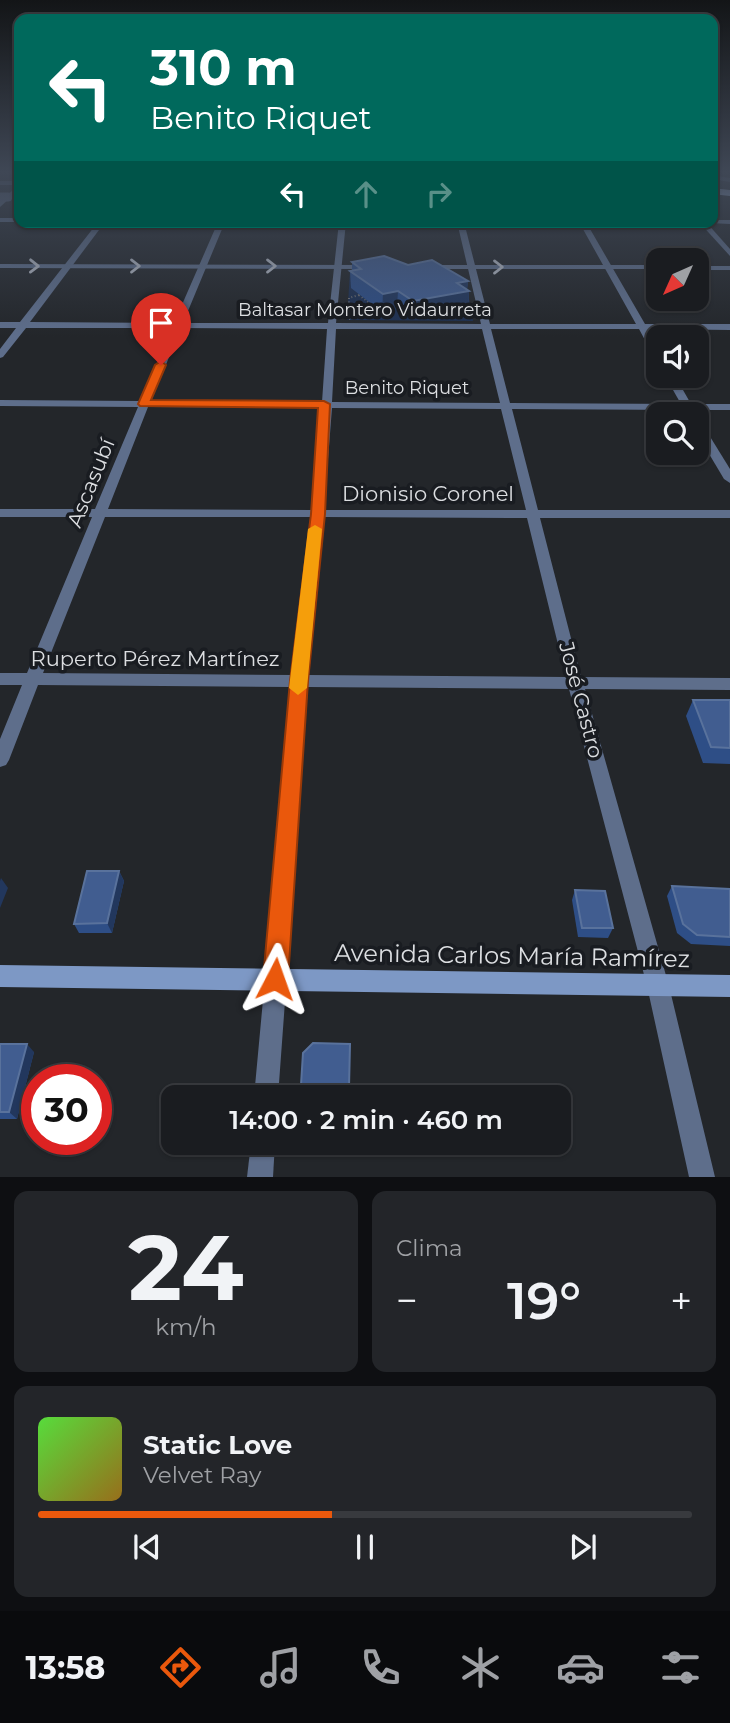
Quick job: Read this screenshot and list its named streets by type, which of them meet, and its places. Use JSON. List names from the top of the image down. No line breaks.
{"streets":{"main road":["Avenida Carlos María Ramírez"],"street":["Baltasar Montero Vidaurreta","Benito Riquet","Ascasubí","Dionisio Coronel","Ruperto Pérez Martínez","José Castro"]},"crossings":[["Baltasar Montero Vidaurreta","Ascasubí"],["Baltasar Montero Vidaurreta","José Castro"],["Benito Riquet","Ascasubí"],["Benito Riquet","José Castro"],["Ascasubí","Dionisio Coronel"],["Ascasubí","Ruperto Pérez Martínez"],["Dionisio Coronel","José Castro"],["Ruperto Pérez Martínez","José Castro"],["José Castro","Avenida Carlos María Ramírez"]],"north":"bottom left","page":{"turn":["310 m","Benito Riquet"],"limit":"30","trip":"14:00 · 2 min · 460 m","tile":[["24","km/h"],"Clima"],"heat":["−","19°","+"],"song":["Static Love","Velvet Ray"],"tabs":"13:58"}}
